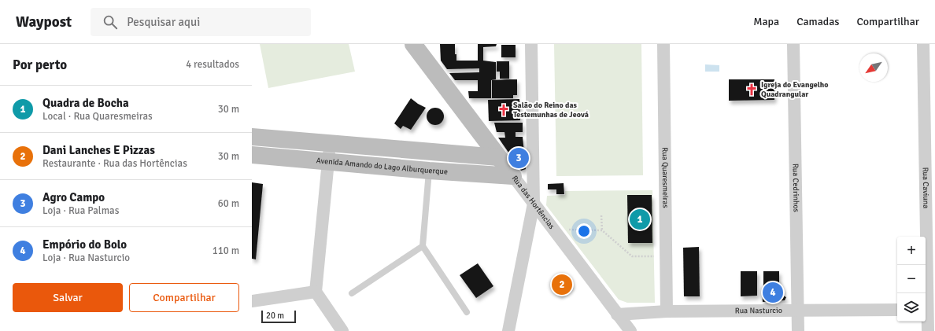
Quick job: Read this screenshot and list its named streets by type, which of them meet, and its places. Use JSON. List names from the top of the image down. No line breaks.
{"streets":{"street":["Avenida Amando do Lago Alburquerque","Rua Quaresmeiras","Rua Cedrinhos","Rua Caviuna","Rua das Hortências","Rua Nasturcio"]},"crossings":[["Avenida Amando do Lago Alburquerque","Rua das Hortências"],["Rua Quaresmeiras","Rua Nasturcio"],["Rua Cedrinhos","Rua Nasturcio"],["Rua das Hortências","Rua Nasturcio"]],"places":{"church":["Igreja do Evangelho Quadrangular","Salão do Reino das Testemunhas de Jeová"]},"scale_bar":"20 m","north":"bottom left","page":{"header":"Waypost","search":"Pesquisar aqui","nav":["Mapa","Camadas","Compartilhar"],"heading":["Por perto","4 resultados"],"list":[{"mark":"1","name":"Quadra de Bocha","note":"Local · Rua Quaresmeiras","value":"30 m"},{"mark":"2","name":"Dani Lanches E Pizzas","note":"Restaurante · Rua das Hortências","value":"30 m"},{"mark":"3","name":"Agro Campo","note":"Loja · Rua Palmas","value":"60 m"},{"mark":"4","name":"Empório do Bolo","note":"Loja · Rua Nasturcio","value":"110 m"}],"pins":["3","1","2","4"],"map_buttons":["+","−"],"buttons":["Salvar","Compartilhar"],"scale":"20 m"}}
